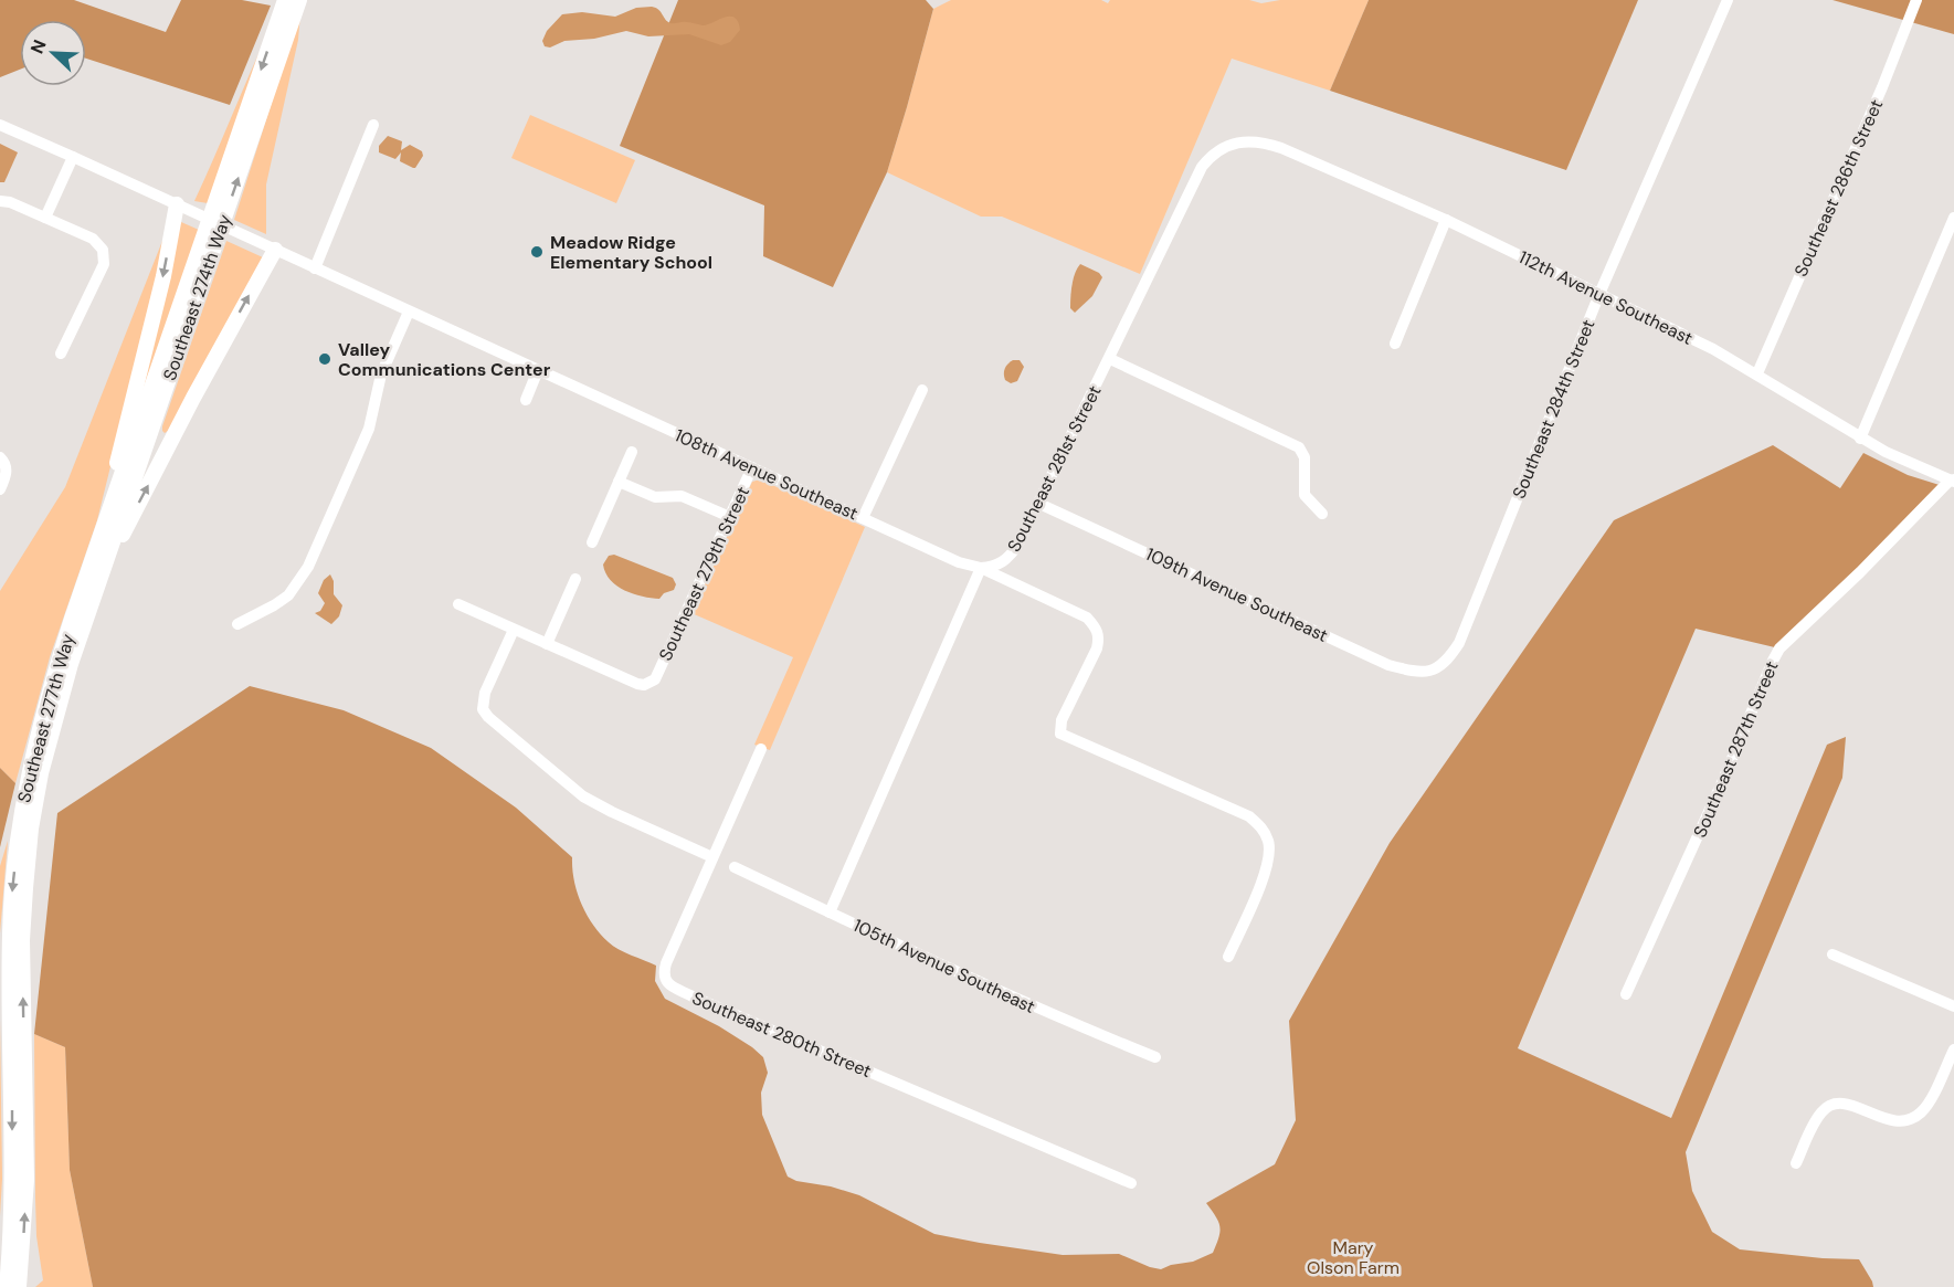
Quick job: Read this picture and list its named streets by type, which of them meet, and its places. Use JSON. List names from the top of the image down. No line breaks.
{"streets":{"main road":["Southeast 274th Way","Southeast 277th Way"],"street":["Southeast 286th Street","112th Avenue Southeast","Southeast 284th Street","Southeast 281st Street","108th Avenue Southeast","Southeast 279th Street","109th Avenue Southeast","Southeast 287th Street","105th Avenue Southeast","Southeast 280th Street"]},"crossings":[["Southeast 286th Street","112th Avenue Southeast"],["Southeast 274th Way","Southeast 277th Way"],["112th Avenue Southeast","Southeast 284th Street"],["112th Avenue Southeast","Southeast 281st Street"],["112th Avenue Southeast","Southeast 287th Street"],["Southeast 284th Street","109th Avenue Southeast"],["Southeast 281st Street","108th Avenue Southeast"],["Southeast 281st Street","109th Avenue Southeast"],["108th Avenue Southeast","Southeast 279th Street"]],"parks":["Mary Olson Farm"],"places":["Meadow Ridge Elementary School","Valley Communications Center"],"north":"top left"}
